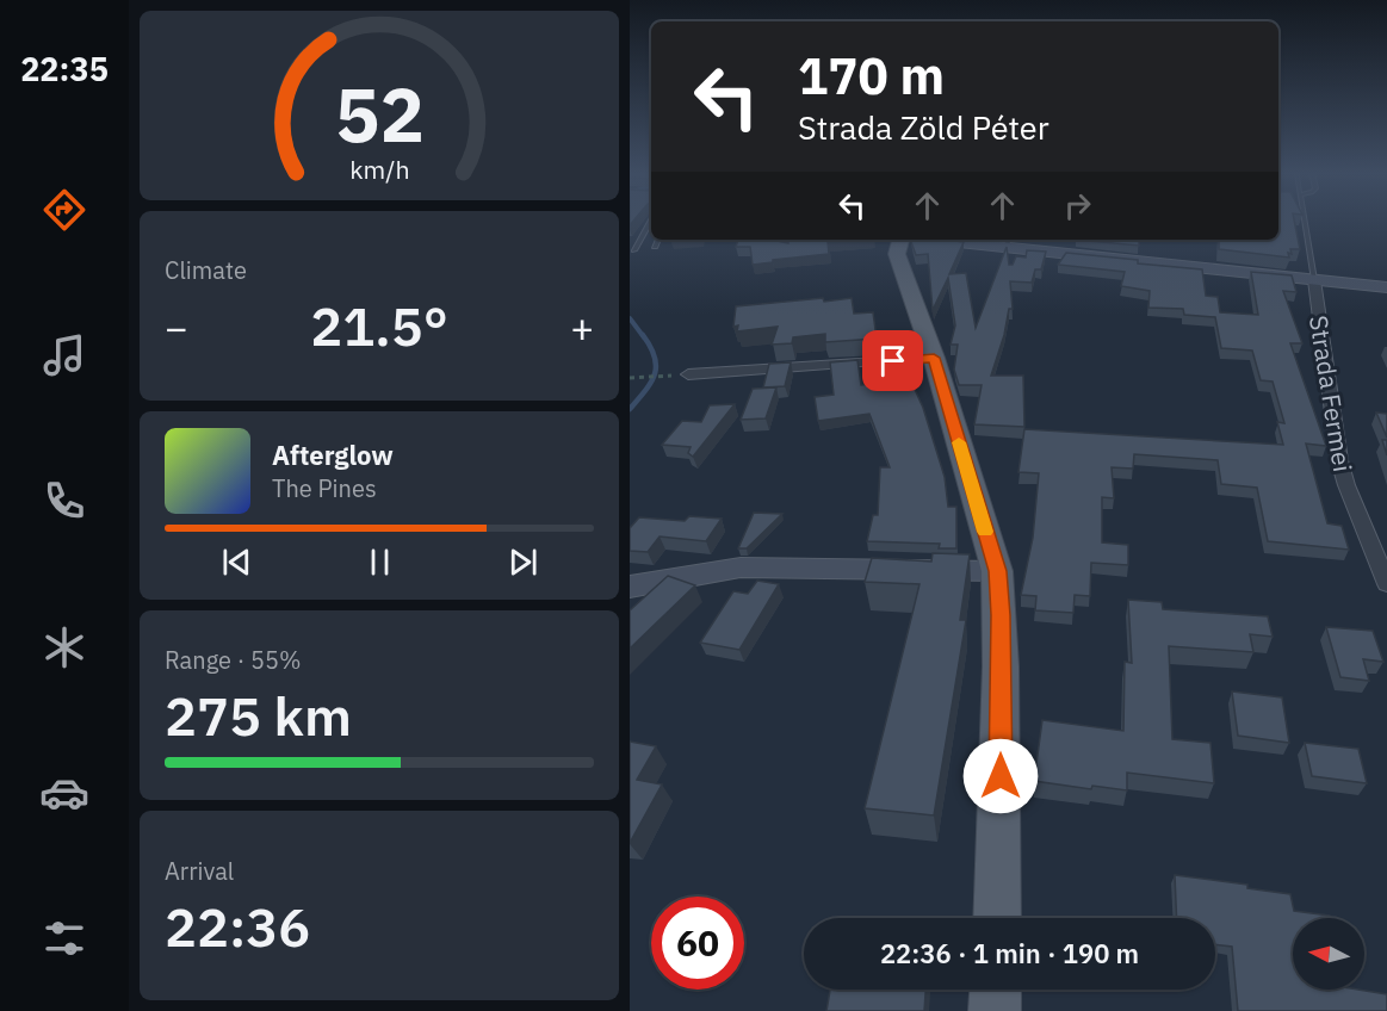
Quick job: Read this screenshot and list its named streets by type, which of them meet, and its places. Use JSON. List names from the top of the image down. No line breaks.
{"streets":{"street":["Strada Fermei"]},"north":"left","page":{"tabs":"22:35","turn":["170 m","Strada Zöld Péter"],"tile":["Climate",["Range · 55%","275 km"],["Arrival","22:36"]],"heat":["−","21.5°","+"],"song":["Afterglow","The Pines"],"limit":"60","trip":"22:36 · 1 min · 190 m","gauge":["52","km/h"]}}
